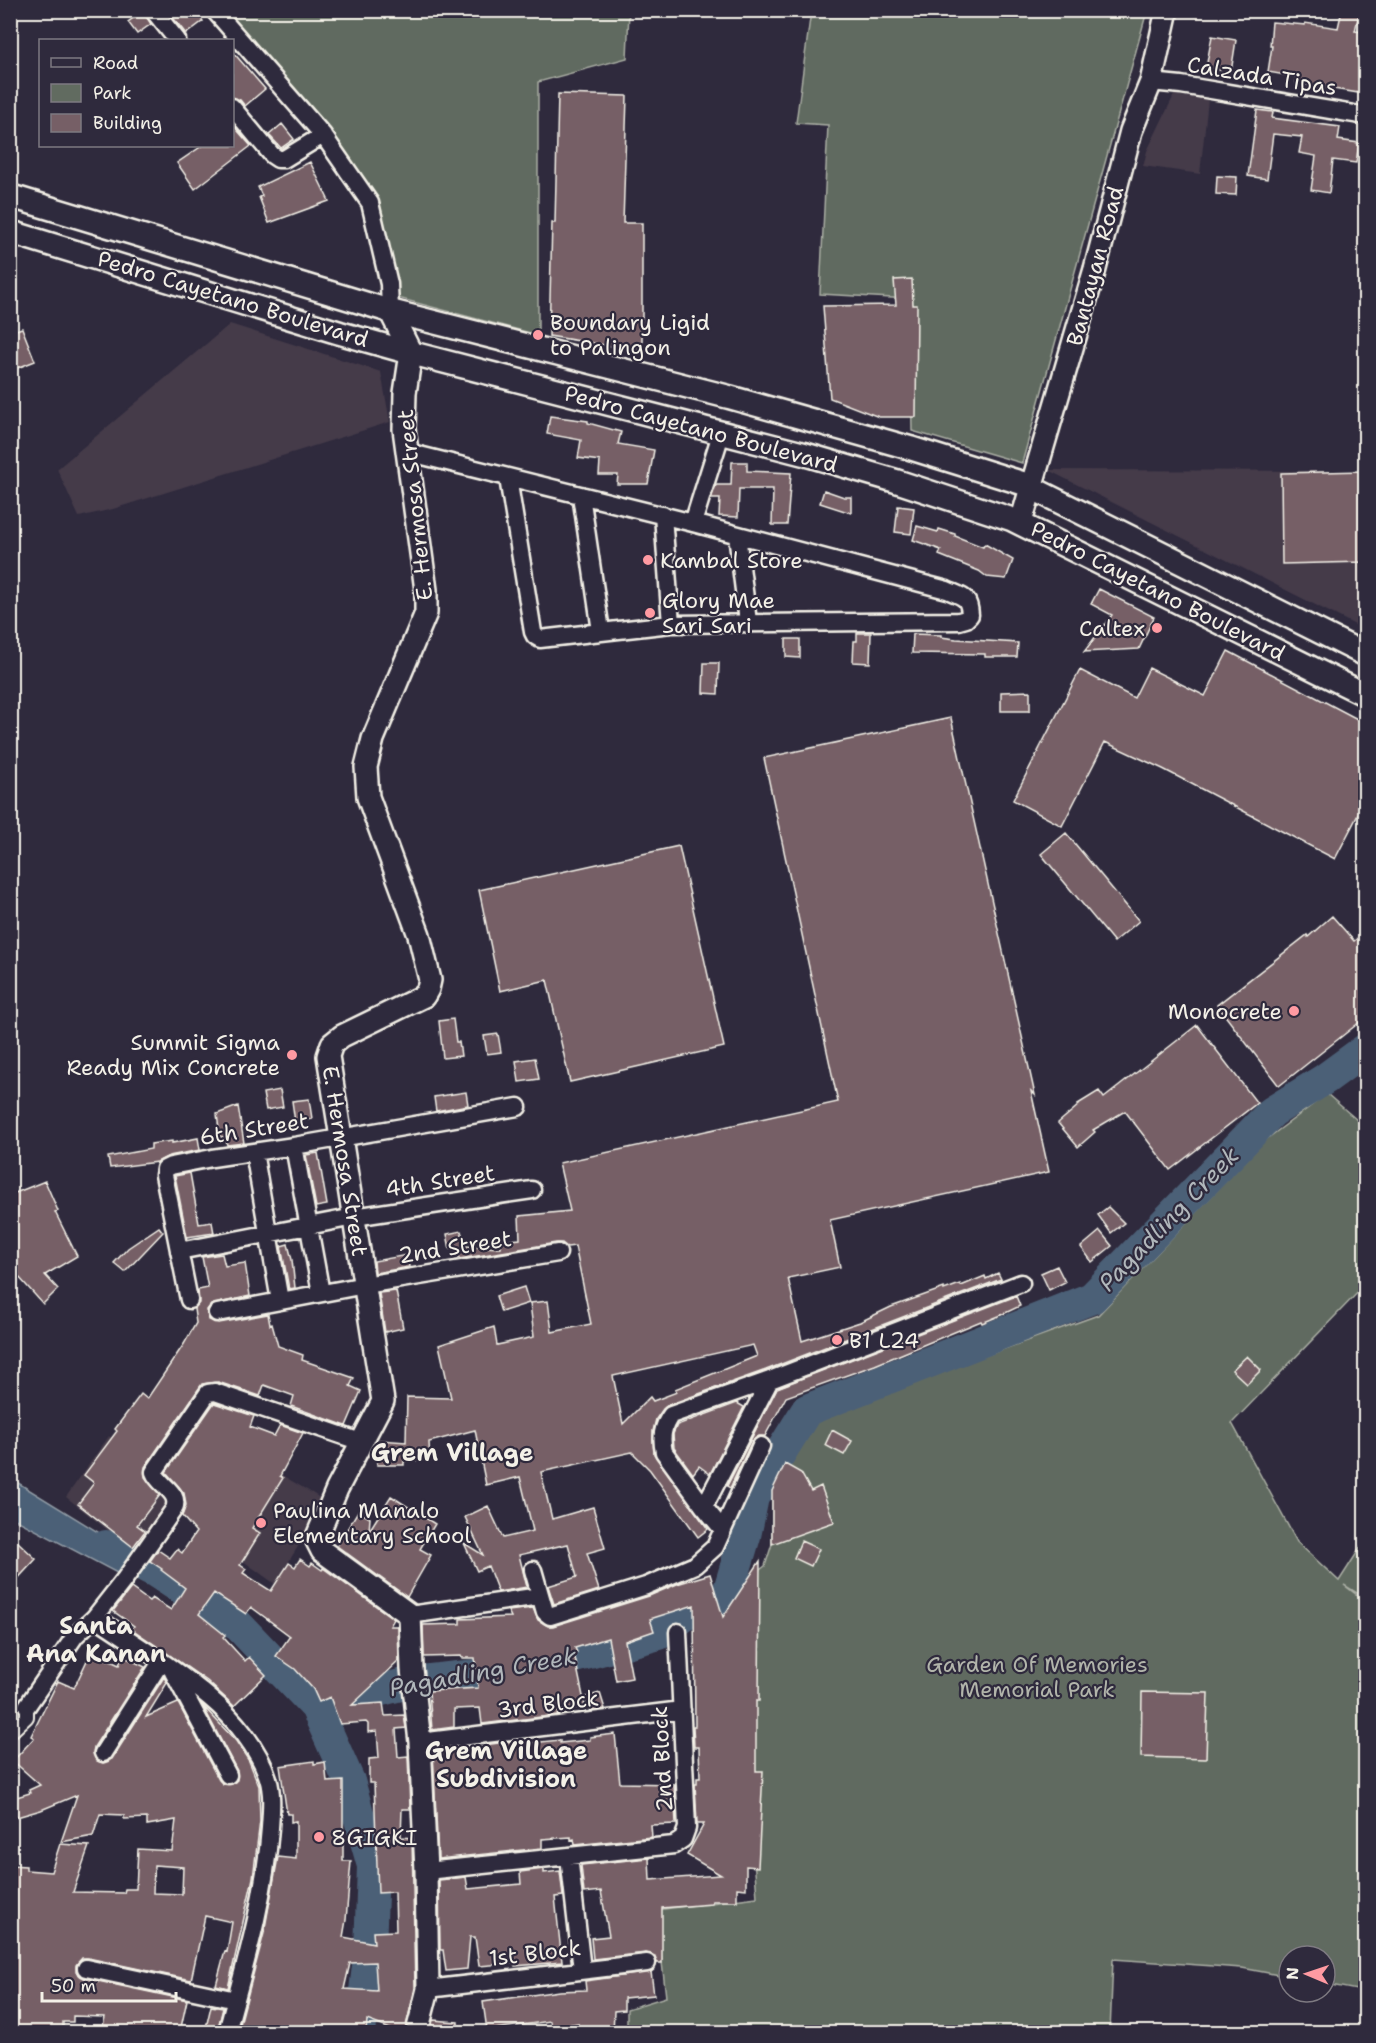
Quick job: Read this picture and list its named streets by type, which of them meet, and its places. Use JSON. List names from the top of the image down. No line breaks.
{"streets":{"main road":["Pedro Cayetano Boulevard"],"street":["Calzada Tipas","Bantayan Road","E. Hermosa Street","6th Street","4th Street","2nd Street","3rd Block","2nd Block","1st Block"]},"crossings":[["Calzada Tipas","Bantayan Road"],["Bantayan Road","Pedro Cayetano Boulevard"],["Pedro Cayetano Boulevard","E. Hermosa Street"],["E. Hermosa Street","6th Street"],["E. Hermosa Street","4th Street"],["E. Hermosa Street","2nd Street"],["6th Street","4th Street"],["3rd Block","2nd Block"]],"districts":["Grem Village","Santa Ana Kanan","Grem Village Subdivision"],"water":["Pagadling Creek"],"parks":["Garden Of Memories Memorial Park"],"places":["Boundary Ligid to Palingon","Kambal Store","Glory Mae Sari Sari","Caltex","Monocrete","Summit Sigma Ready Mix Concrete","B1 L24","Paulina Manalo Elementary School","8GIGKI"],"legend":["Road","Park","Building"],"scale_bar":"50 m","north":"left"}
